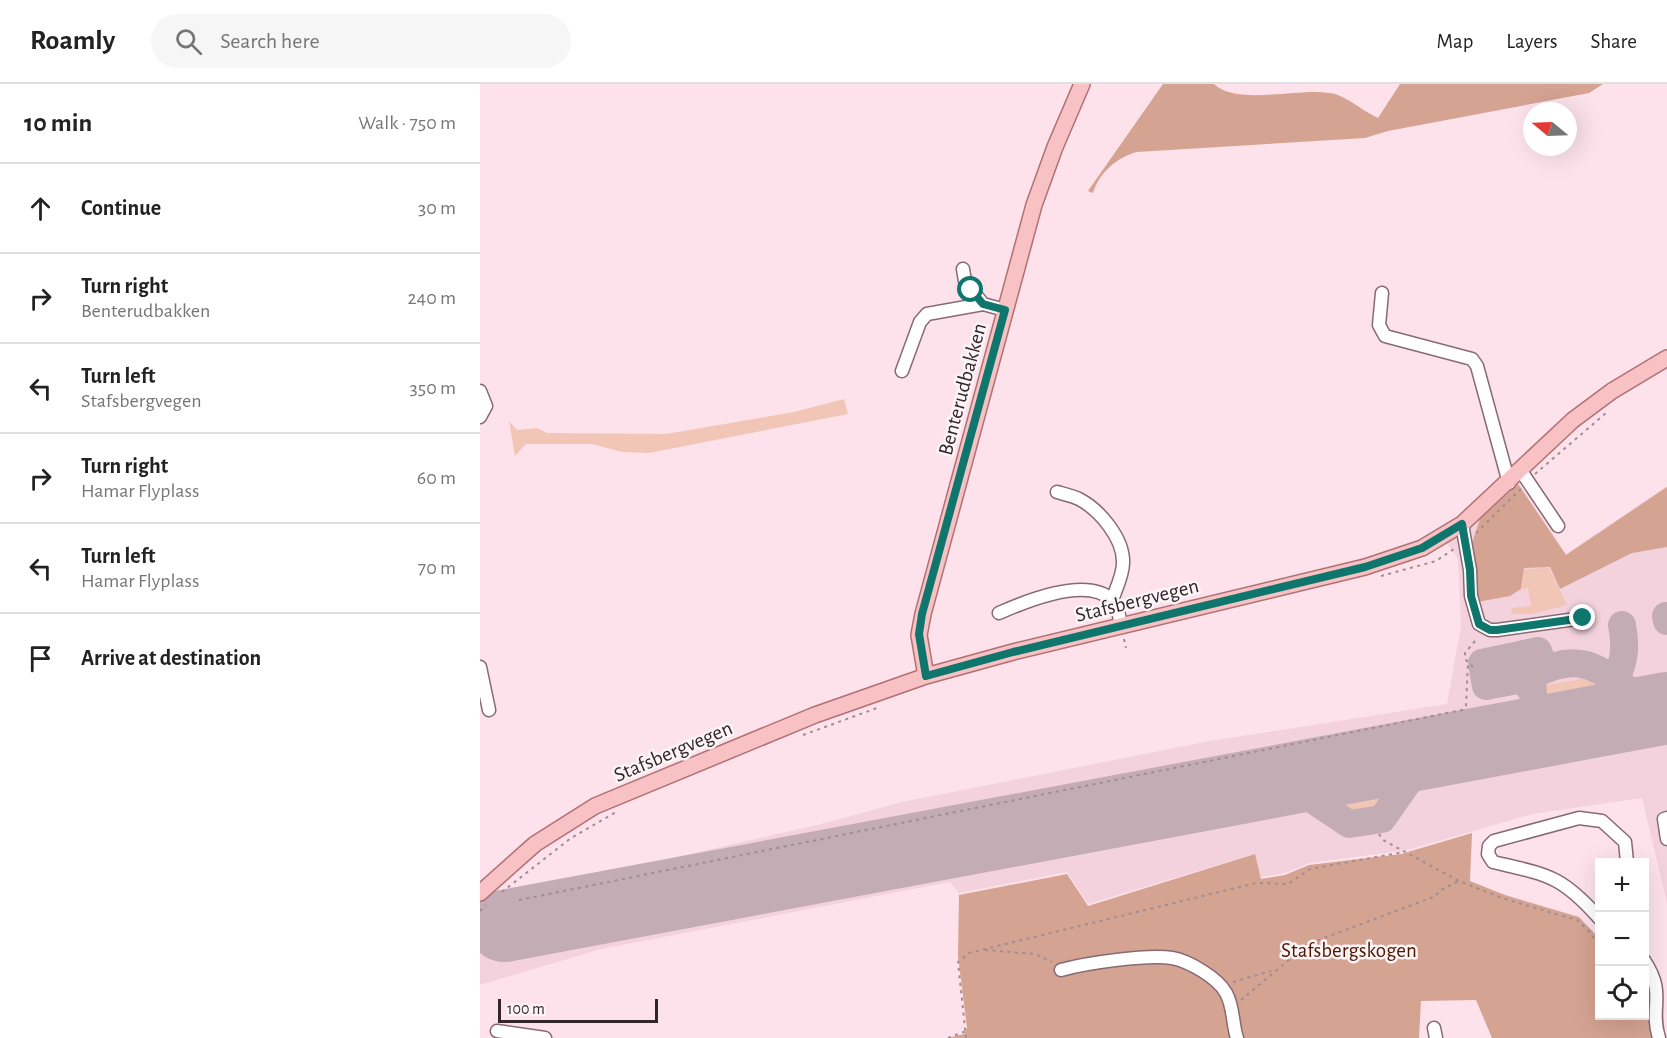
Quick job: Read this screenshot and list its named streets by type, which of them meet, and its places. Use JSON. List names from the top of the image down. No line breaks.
{"streets":{"main road":["Benterudbakken","Stafsbergvegen"]},"crossings":[["Benterudbakken","Stafsbergvegen"]],"parks":["Stafsbergskogen"],"scale_bar":"100 m","north":"left","page":{"header":"Roamly","search":"Search here","nav":["Map","Layers","Share"],"heading":["10 min","Walk · 750 m"],"list":[["Continue","30 m"],["Turn right","Benterudbakken","240 m"],["Turn left","Stafsbergvegen","350 m"],["Turn right","Hamar Flyplass","60 m"],["Turn left","Hamar Flyplass","70 m"],"Arrive at destination"],"map_buttons":["+","−"],"scale":"100 m"}}
